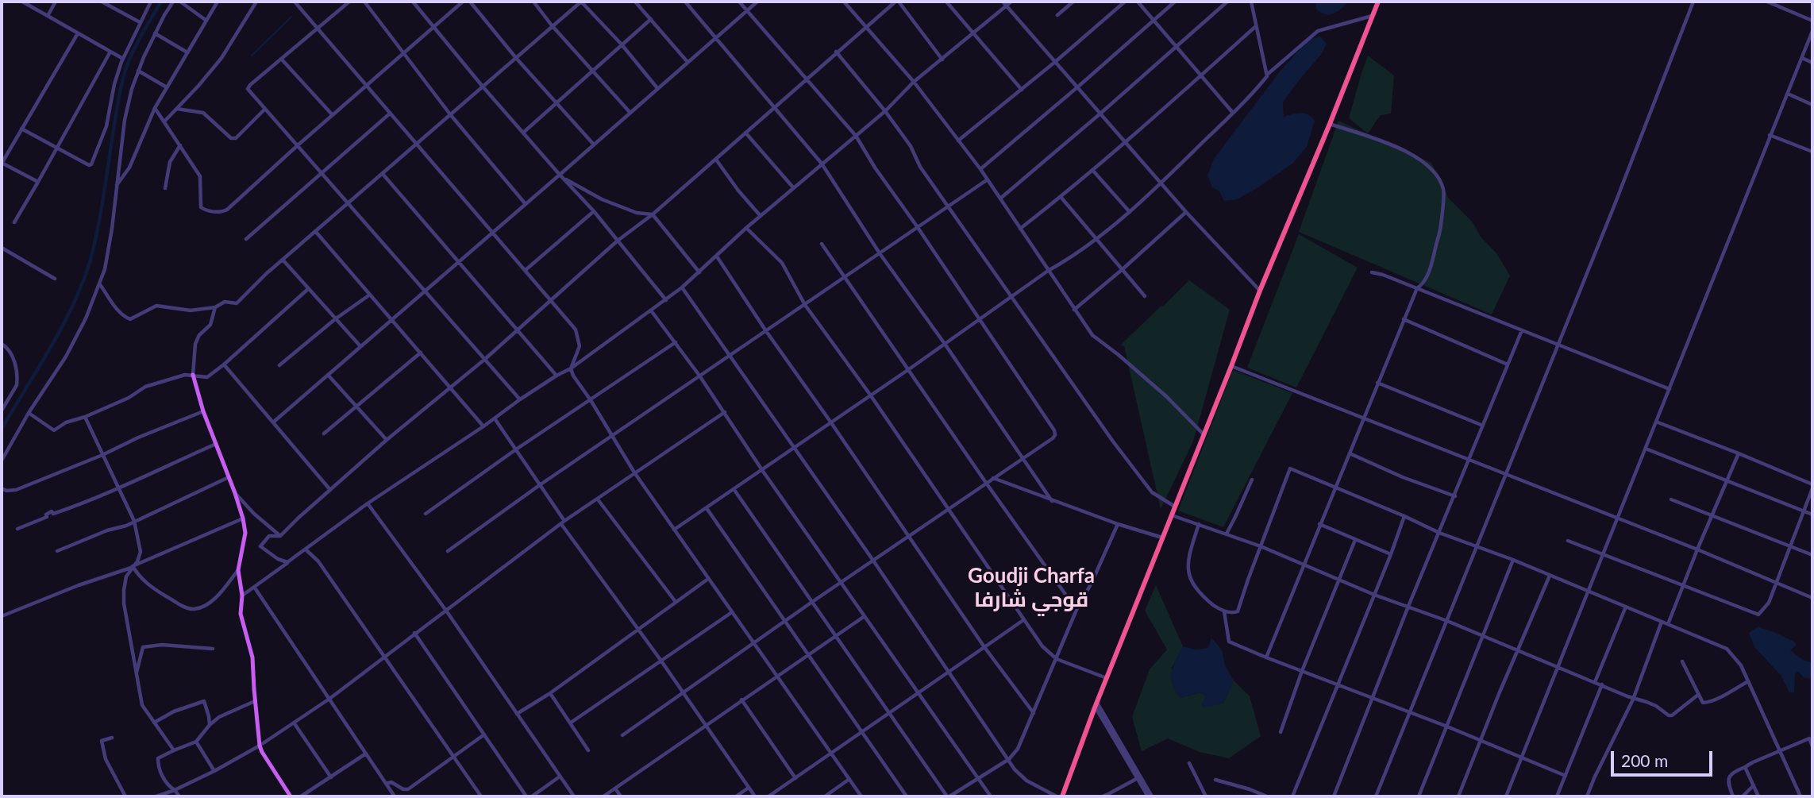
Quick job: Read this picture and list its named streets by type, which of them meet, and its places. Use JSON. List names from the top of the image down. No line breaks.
{"districts":["Goudji Charfa قوجي شارفا"],"scale_bar":"200 m"}
